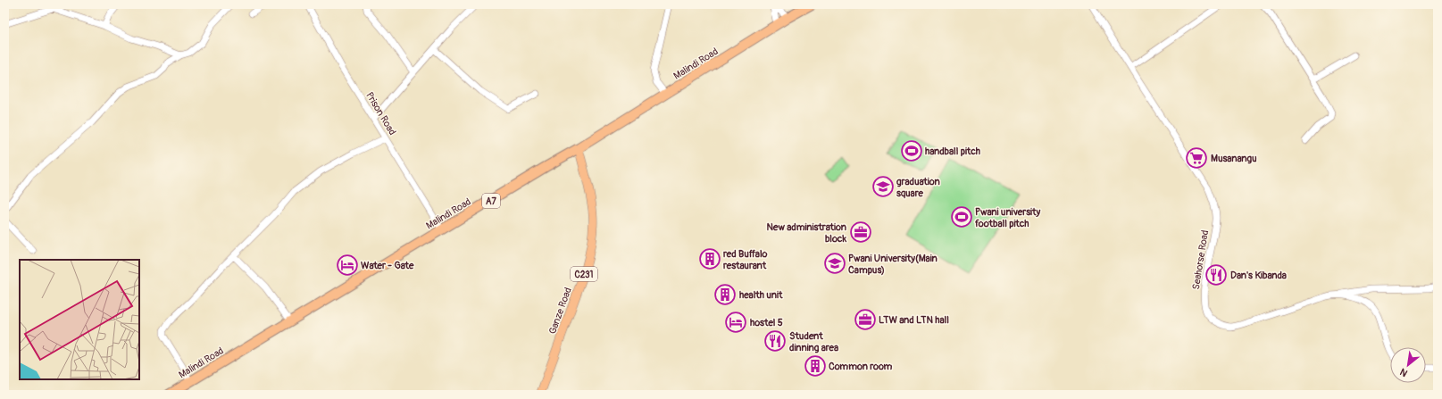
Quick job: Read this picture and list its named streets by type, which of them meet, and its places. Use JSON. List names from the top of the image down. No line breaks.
{"streets":{"highway":["Malindi Road","A7"],"main road":["C231","Ganze Road"],"street":["Prison Road","Seahorse Road"]},"crossings":[["Malindi Road","Prison Road"],["Malindi Road","Ganze Road"]],"places":{"sports":["handball pitch","Pwani university football pitch"],"supermarket":["Musanangu"],"school or university":["graduation square","Pwani University(Main Campus)"],"office":["New administration block","LTW and LTN hall"],"building":["red Buffalo restaurant","health unit","Common room"],"hotel":["Water - Gate","hostel 5"],"restaurant":["Dan's Kibanda","Student dinning area"]},"north":"bottom left"}
